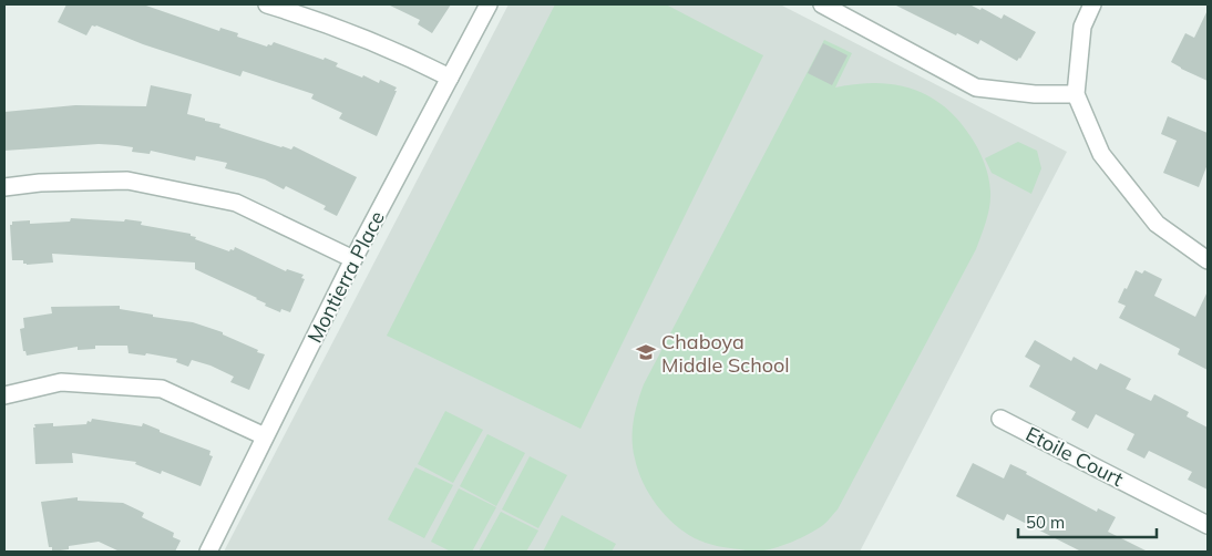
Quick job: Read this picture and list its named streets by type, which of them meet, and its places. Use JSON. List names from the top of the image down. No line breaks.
{"streets":{"street":["Montierra Place","Etoile Court"]},"places":{"school or university":["Chaboya Middle School"]},"scale_bar":"50 m"}
